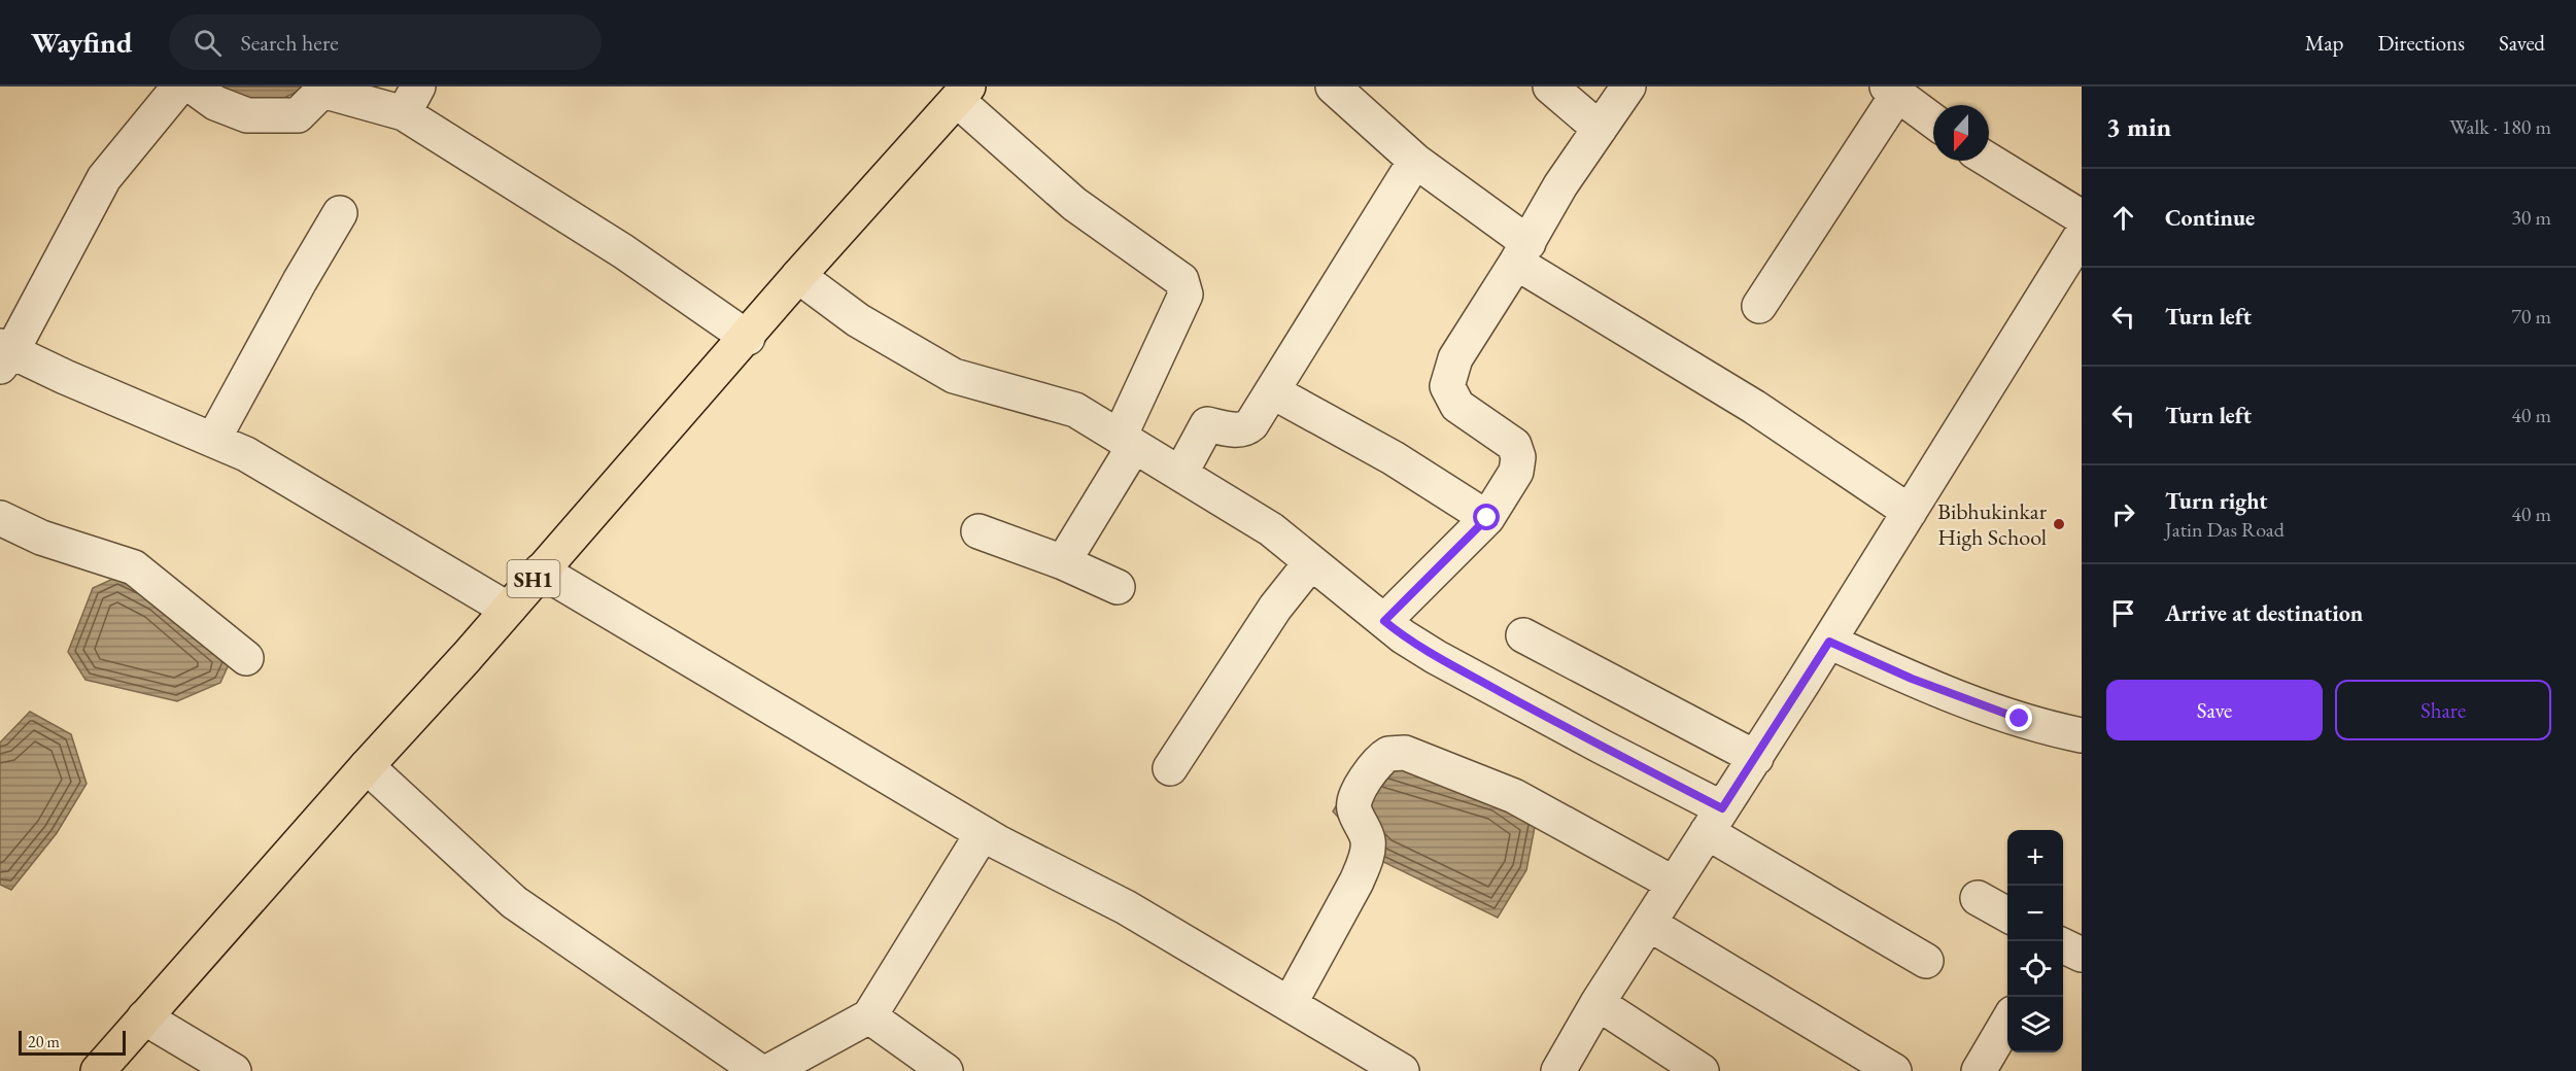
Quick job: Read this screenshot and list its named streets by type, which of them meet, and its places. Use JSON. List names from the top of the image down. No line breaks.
{"streets":{"main road":["SH1"]},"places":["Bibhukinkar High School"],"scale_bar":"20 m","north":"bottom","page":{"header":"Wayfind","search":"Search here","nav":["Map","Directions","Saved"],"heading":["3 min","Walk · 180 m"],"list":[["Continue","30 m"],["Turn left","70 m"],["Turn left","40 m"],["Turn right","Jatin Das Road","40 m"],"Arrive at destination"],"buttons":["Save","Share"],"map_buttons":["+","−"],"scale":"20 m"}}
